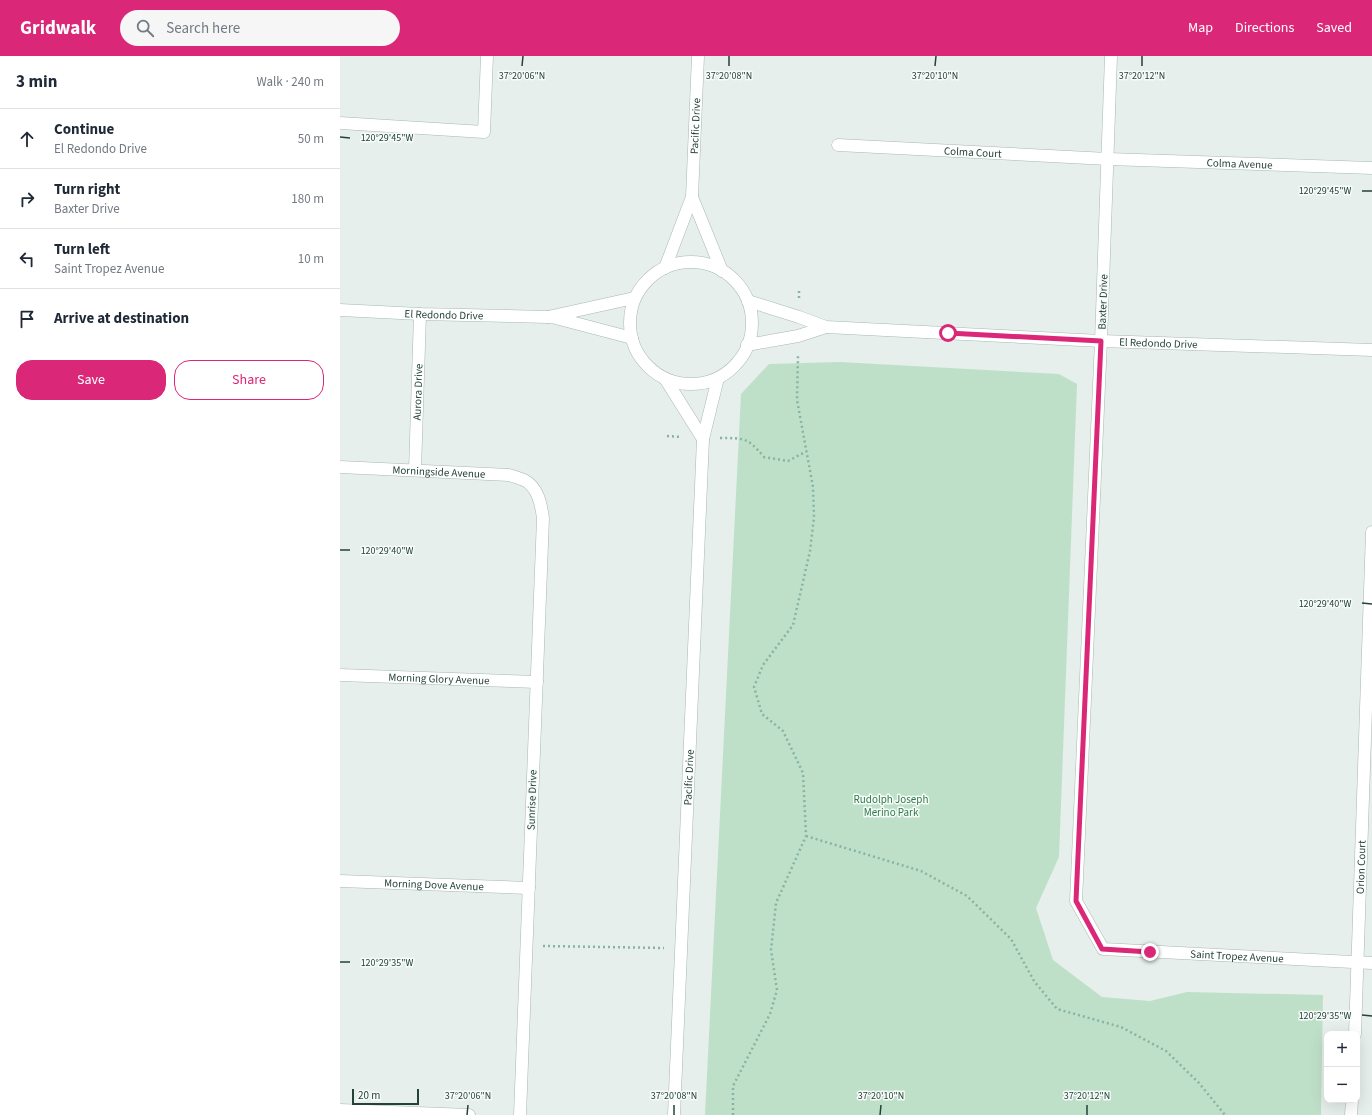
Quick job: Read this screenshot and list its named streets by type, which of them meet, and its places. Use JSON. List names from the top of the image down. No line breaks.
{"streets":{"street":["Pacific Drive","Colma Court","Colma Avenue","Baxter Drive","El Redondo Drive","Aurora Drive","Morningside Avenue","Morning Glory Avenue","Sunrise Drive","Orion Court","Morning Dove Avenue","Saint Tropez Avenue"]},"crossings":[["Pacific Drive","El Redondo Drive"],["Colma Court","Colma Avenue"],["Colma Court","Baxter Drive"],["Colma Avenue","Baxter Drive"],["Baxter Drive","El Redondo Drive"],["Baxter Drive","Saint Tropez Avenue"],["El Redondo Drive","Aurora Drive"],["Aurora Drive","Morningside Avenue"],["Morningside Avenue","Sunrise Drive"],["Morning Glory Avenue","Sunrise Drive"],["Sunrise Drive","Morning Dove Avenue"],["Orion Court","Saint Tropez Avenue"]],"parks":["Rudolph Joseph Merino Park"],"scale_bar":"20 m","page":{"header":"Gridwalk","search":"Search here","nav":["Map","Directions","Saved"],"heading":["3 min","Walk · 240 m"],"list":[["Continue","El Redondo Drive","50 m"],["Turn right","Baxter Drive","180 m"],["Turn left","Saint Tropez Avenue","10 m"],"Arrive at destination"],"buttons":["Save","Share"],"map_buttons":["+","−"],"scale":"20 m"},"coordinates":["37°20'06\"N","37°20'08\"N","37°20'10\"N","37°20'12\"N","120°29'45\"W","120°29'40\"W","120°29'35\"W"]}
